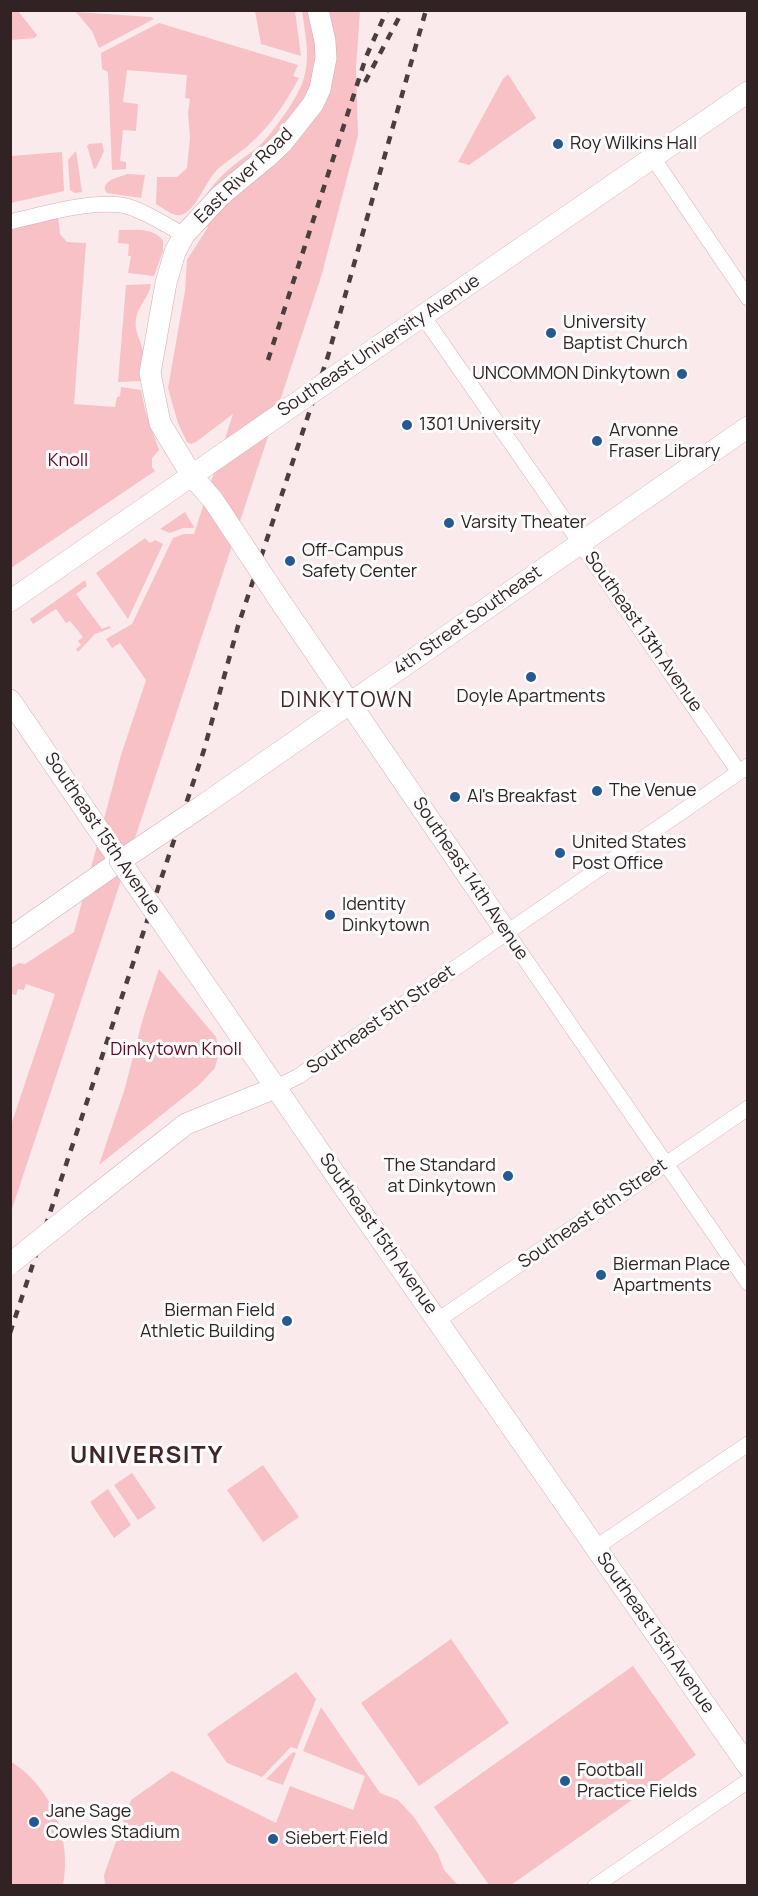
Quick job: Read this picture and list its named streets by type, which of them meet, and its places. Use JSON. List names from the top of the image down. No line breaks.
{"streets":{"street":["East River Road","Southeast University Avenue","4th Street Southeast","Southeast 13th Avenue","Southeast 15th Avenue","Southeast 14th Avenue","Southeast 5th Street","Southeast 6th Street"]},"crossings":[["East River Road","Southeast University Avenue"],["East River Road","Southeast 14th Avenue"],["Southeast University Avenue","Southeast 13th Avenue"],["Southeast University Avenue","Southeast 14th Avenue"],["4th Street Southeast","Southeast 13th Avenue"],["4th Street Southeast","Southeast 15th Avenue"],["4th Street Southeast","Southeast 14th Avenue"],["Southeast 13th Avenue","Southeast 5th Street"],["Southeast 15th Avenue","Southeast 5th Street"],["Southeast 15th Avenue","Southeast 6th Street"],["Southeast 14th Avenue","Southeast 5th Street"],["Southeast 14th Avenue","Southeast 6th Street"]],"districts":["DINKYTOWN","UNIVERSITY"],"parks":["Knoll","Dinkytown Knoll"],"places":["Roy Wilkins Hall","University Baptist Church","UNCOMMON Dinkytown","1301 University","Arvonne Fraser Library","Varsity Theater","Off-Campus Safety Center","Doyle Apartments","The Venue","Al's Breakfast","United States Post Office","Identity Dinkytown","The Standard at Dinkytown","Bierman Place Apartments","Bierman Field Athletic Building","Football Practice Fields","Jane Sage Cowles Stadium","Siebert Field"]}
